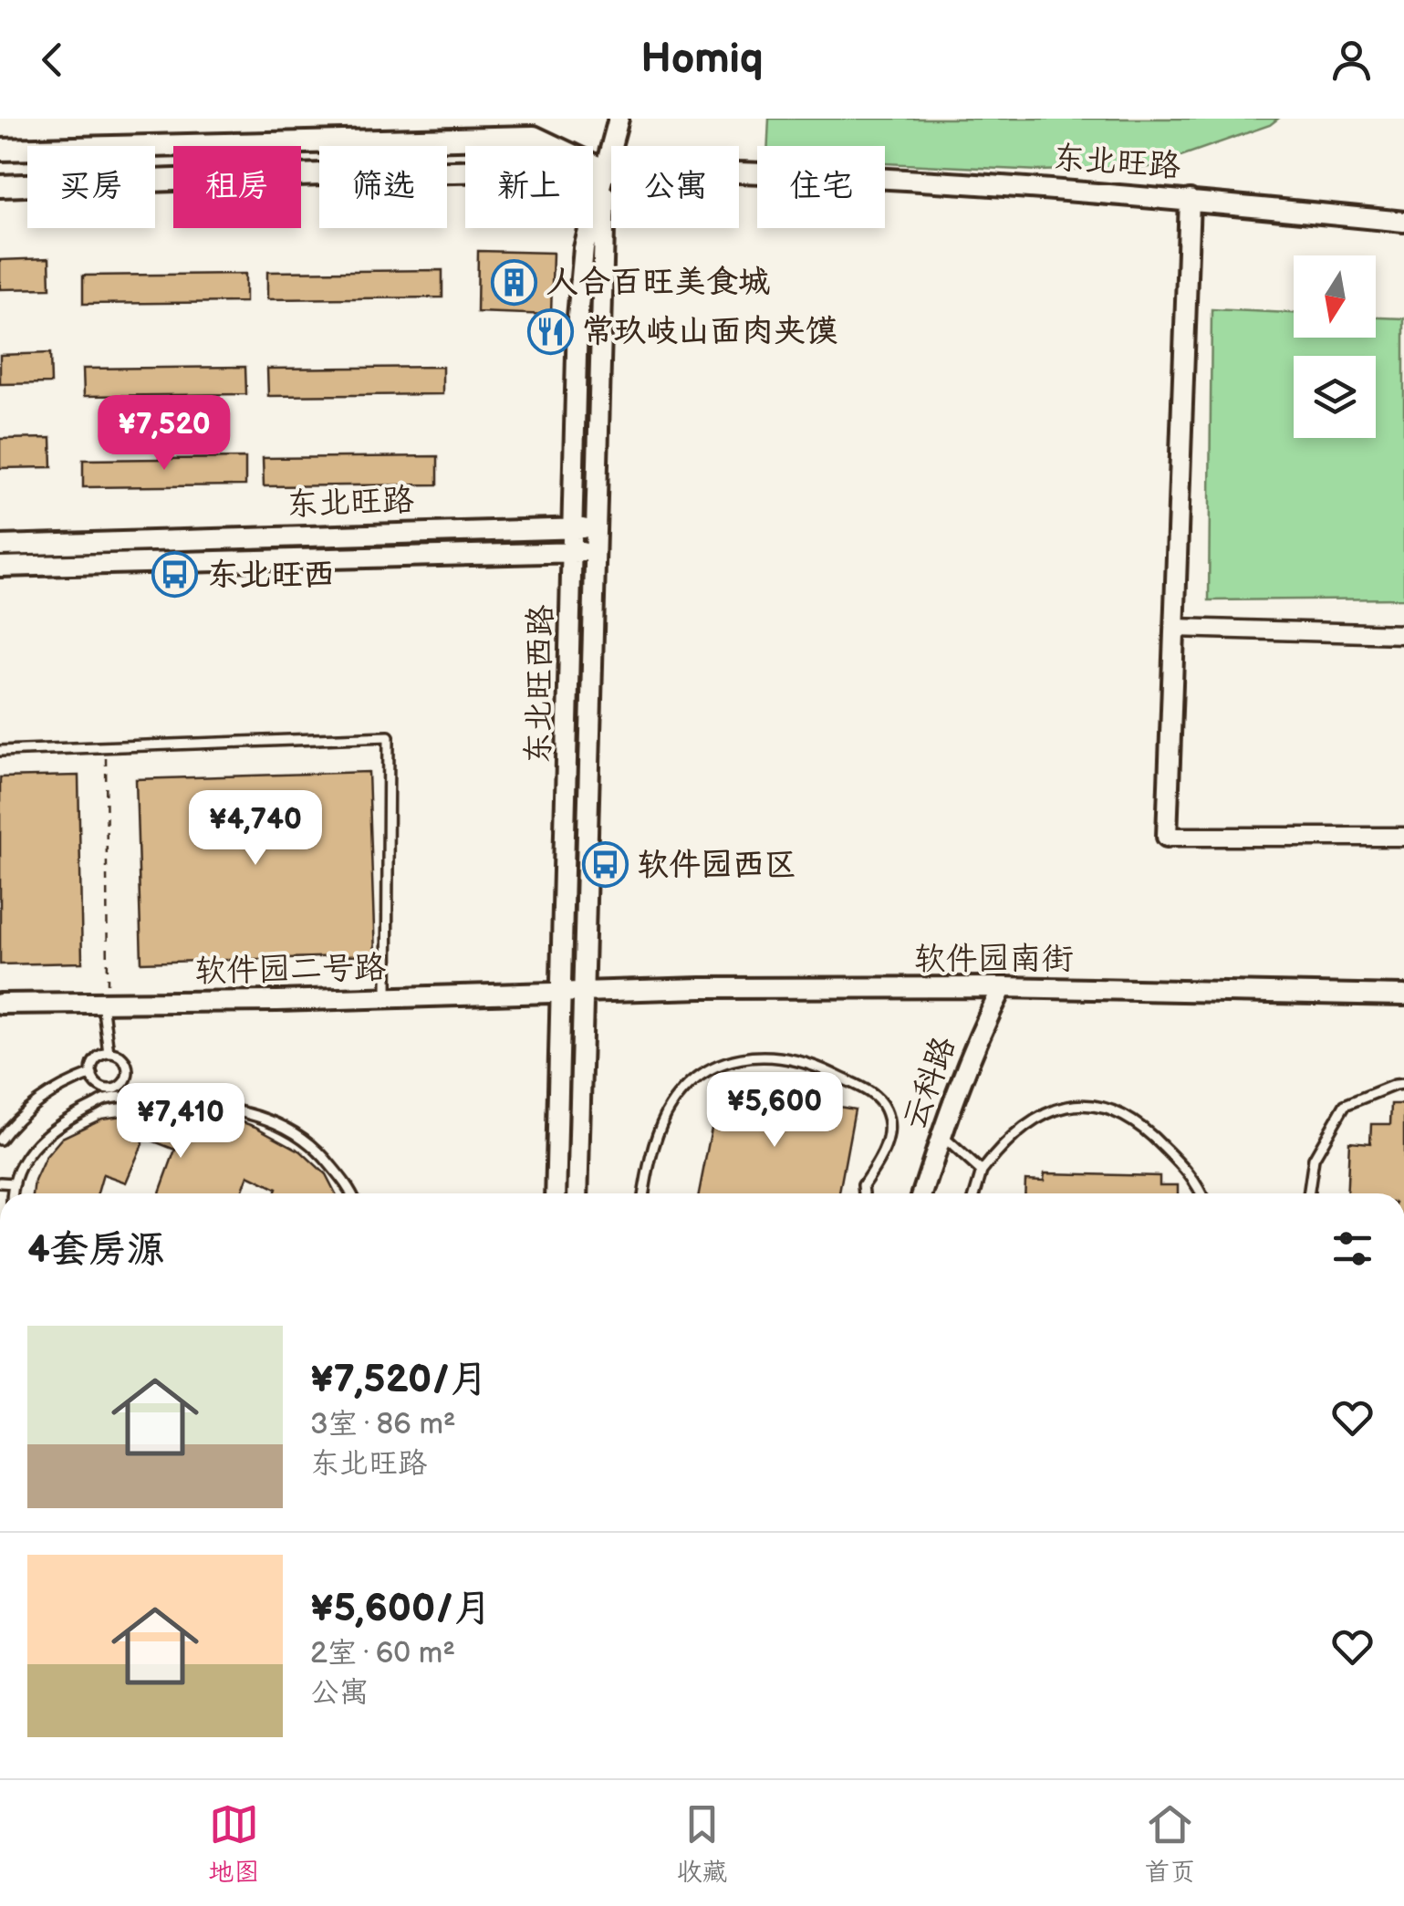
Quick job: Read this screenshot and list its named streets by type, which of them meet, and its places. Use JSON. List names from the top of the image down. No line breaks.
{"streets":{"main road":["东北旺路"],"street":["东北旺西路","软件园南街","软件园二号路","云科路"]},"crossings":[["东北旺路","东北旺西路"],["东北旺西路","软件园南街"],["东北旺西路","软件园二号路"],["软件园南街","软件园二号路"],["软件园南街","云科路"]],"places":{"building":["人合百旺美食城"],"restaurant":["常玖岐山面肉夹馍"],"bus stop":["东北旺西","软件园西区"]},"north":"bottom","page":{"header":"Homiq","chip":["买房","租房","筛选","新上","公寓","住宅"],"price":["¥7,520","¥4,740","¥5,600","¥7,410"],"heading":"4套房源","list":[{"name":"¥7,520/月","note":"3室 · 86 m² · 东北旺路"},{"name":"¥5,600/月","note":"2室 · 60 m² · 公寓"}],"tabs":["地图","收藏","首页"]}}
